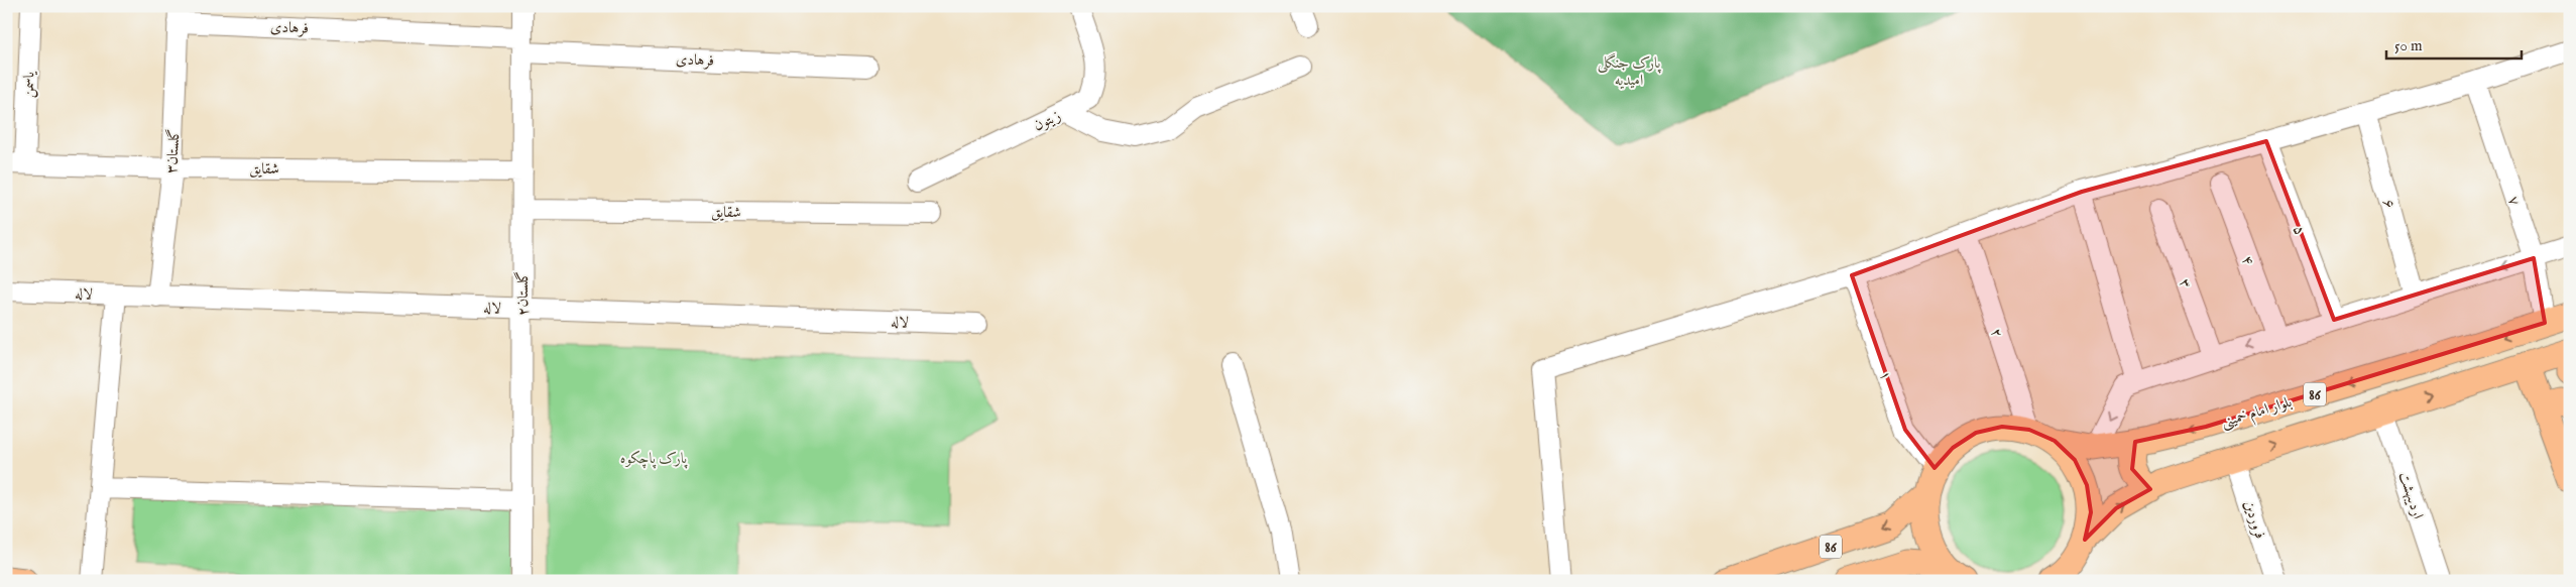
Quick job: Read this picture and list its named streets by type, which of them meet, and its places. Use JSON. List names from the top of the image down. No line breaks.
{"streets":{"main road":["86","بلوار امام خمینی"],"street":["فرهادی","یاسمن","زیتون","گلستان۳","شقایق","۷","۶","۵","۴","۳","لاله","گلستان۲","۲","۱","اردیبهشت","فروردین"]},"crossings":[["فرهادی","گلستان۳"],["فرهادی","گلستان۲"],["یاسمن","شقایق"],["گلستان۳","شقایق"],["گلستان۳","لاله"],["شقایق","گلستان۲"],["۷","بلوار امام خمینی"],["لاله","گلستان۲"],["۲","86"],["۱","86"],["86","بلوار امام خمینی"],["86","اردیبهشت"],["86","فروردین"]],"parks":["پارک جنگلی امیدیه","پارک پاچکوه"],"scale_bar":"50 m"}
